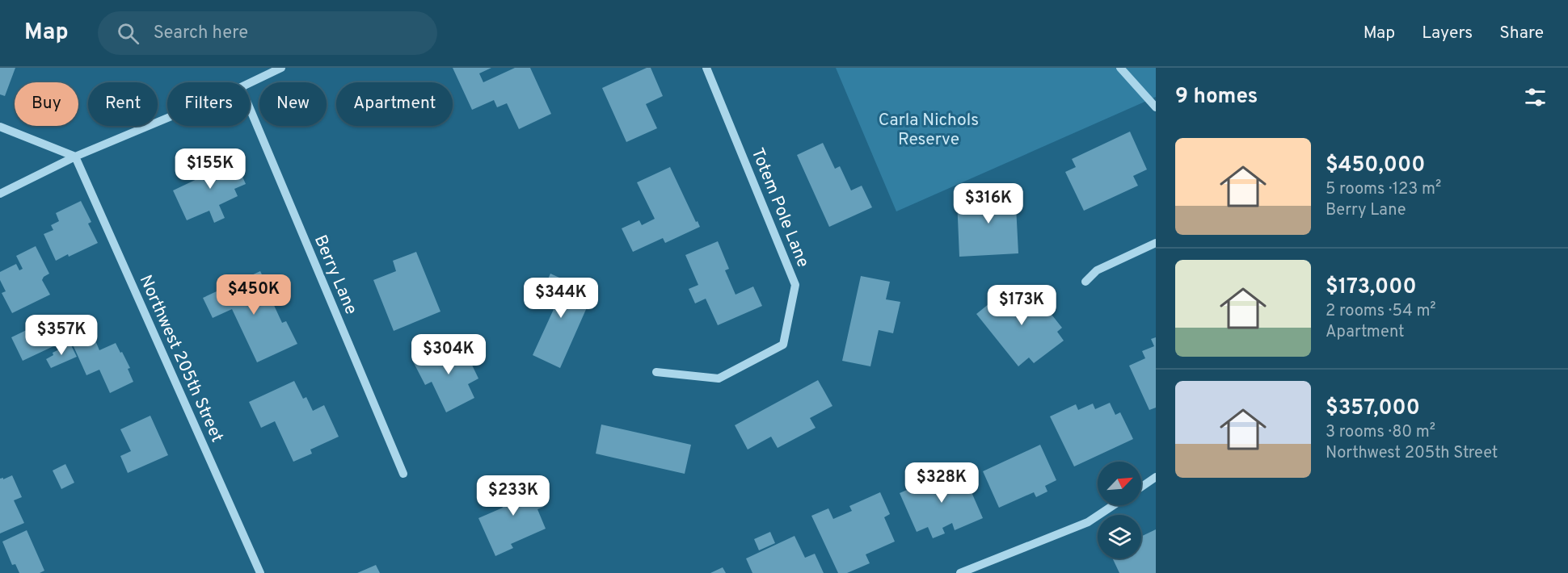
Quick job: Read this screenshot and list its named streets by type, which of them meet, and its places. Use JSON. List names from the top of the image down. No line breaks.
{"streets":{"street":["Totem Pole Lane","Berry Lane","Northwest 205th Street"]},"parks":["Carla Nichols Reserve"],"north":"top right","page":{"header":"Map","search":"Search here","nav":["Map","Layers","Share"],"heading":"9 homes","chip":["Buy","Rent","Filters","New","Apartment"],"list":[{"name":"$450,000","note":"5 rooms · 123 m² · Berry Lane"},{"name":"$173,000","note":"2 rooms · 54 m² · Apartment"},{"name":"$357,000","note":"3 rooms · 80 m² · Northwest 205th Street"}],"price":["$155K","$316K","$450K","$344K","$173K","$357K","$304K","$328K","$233K"]}}
